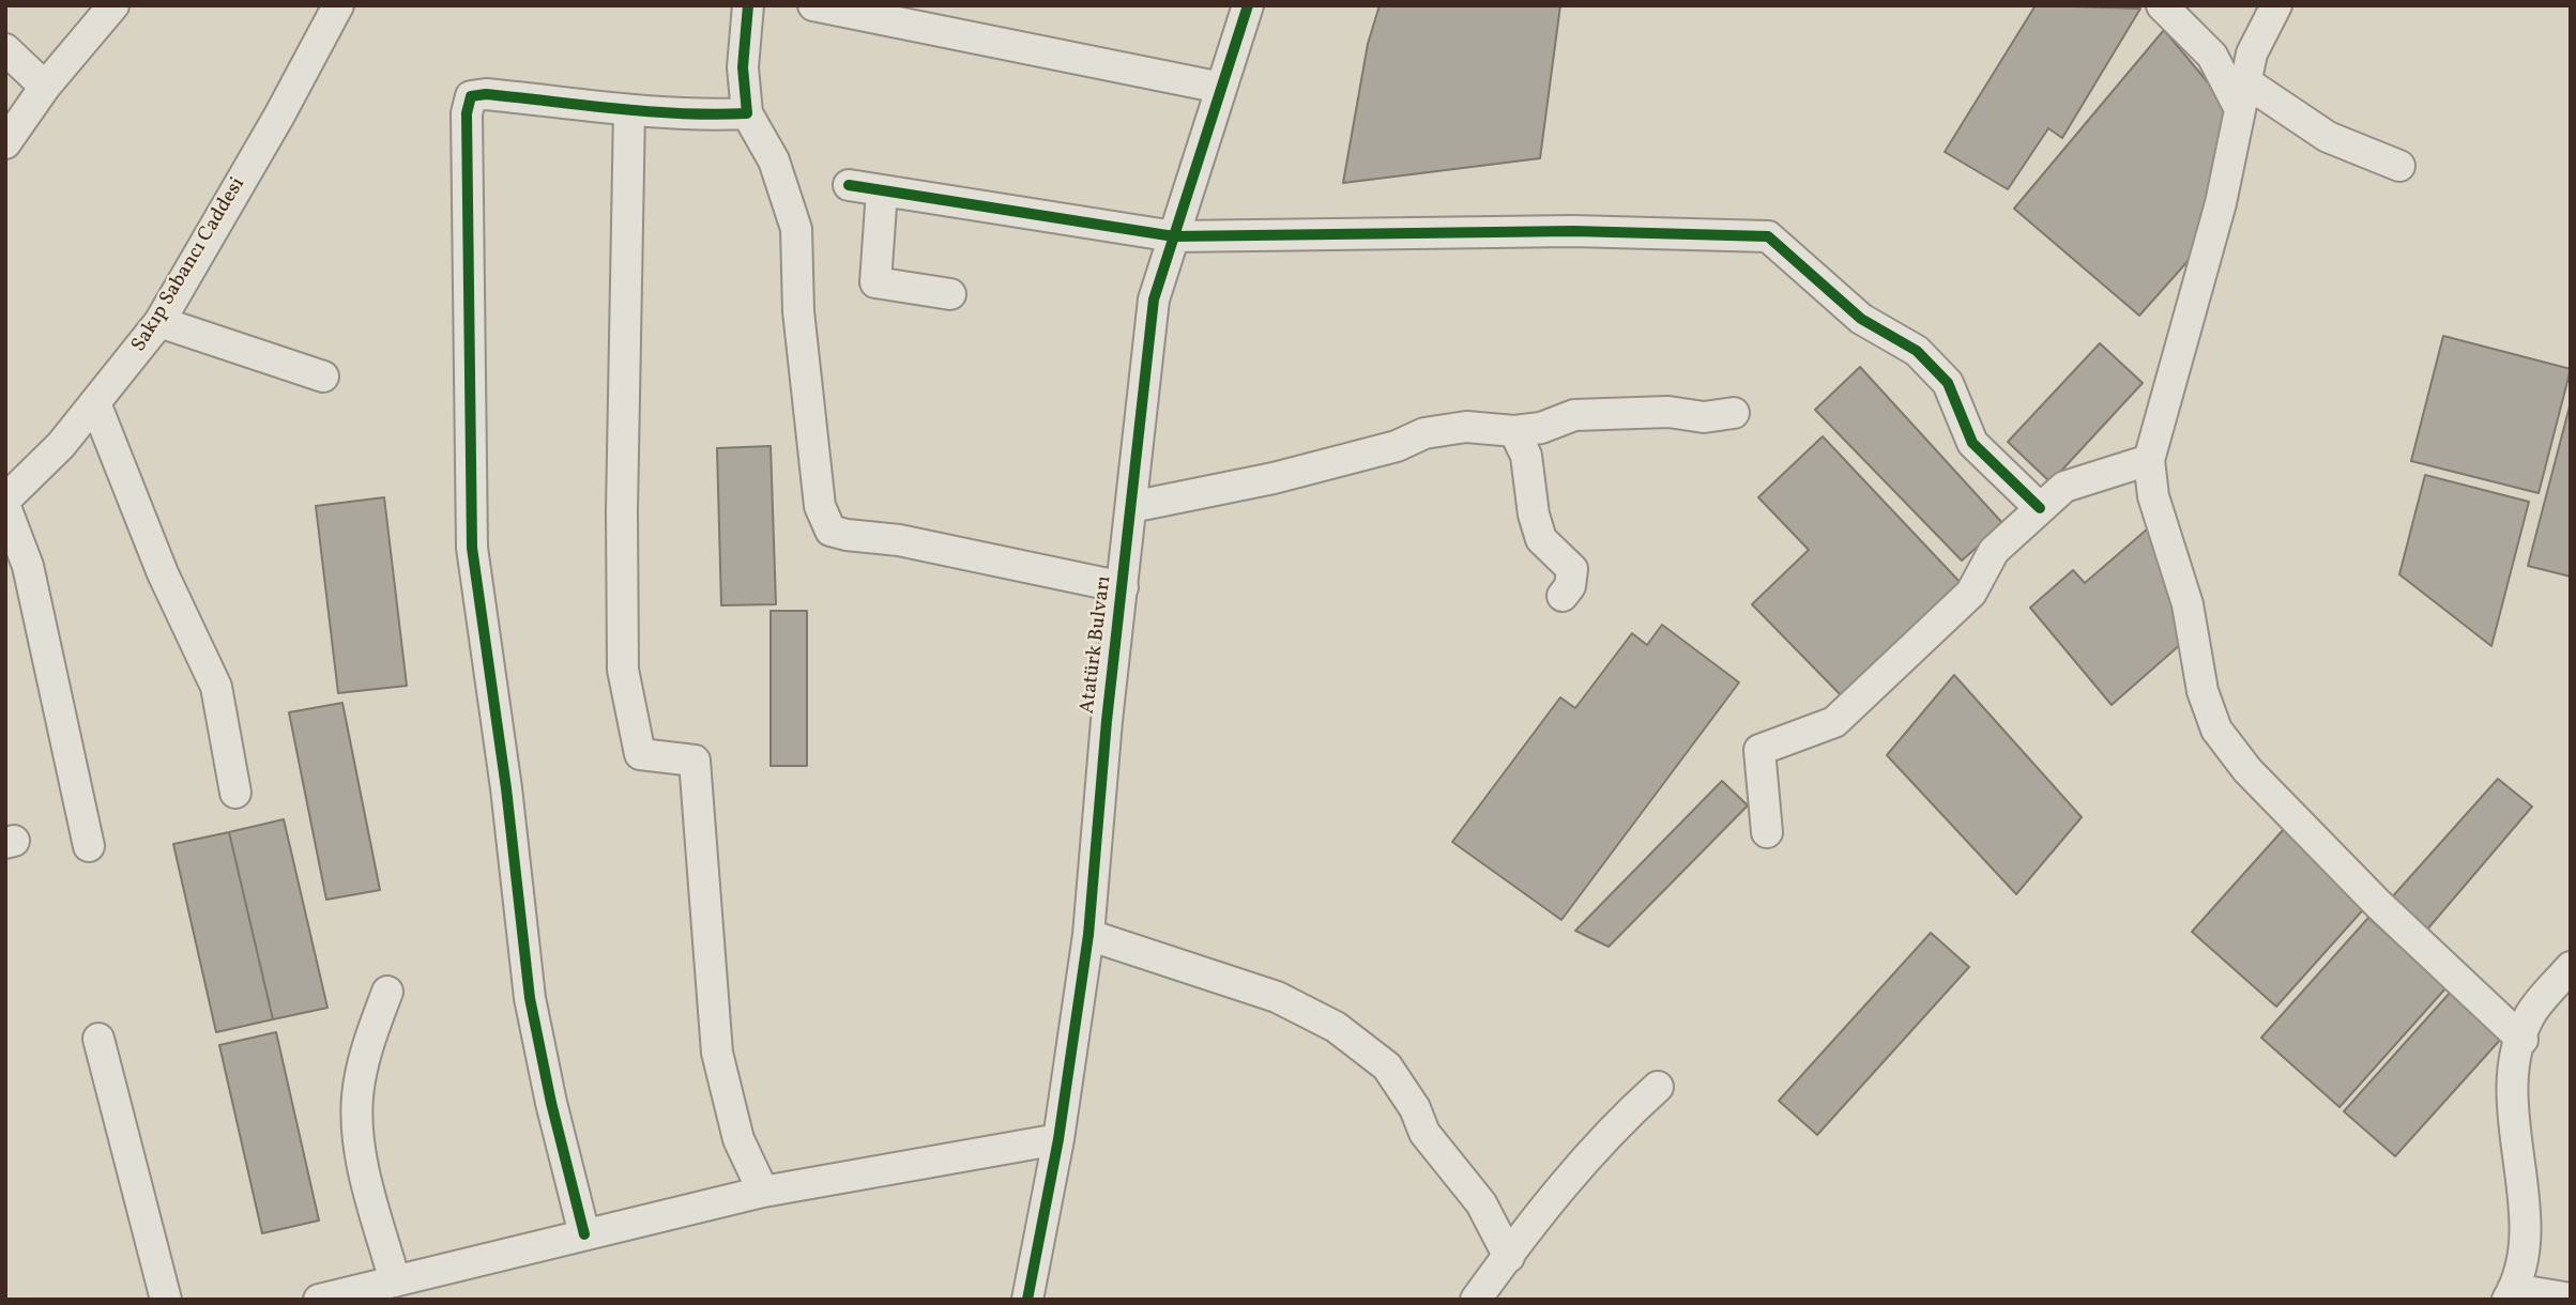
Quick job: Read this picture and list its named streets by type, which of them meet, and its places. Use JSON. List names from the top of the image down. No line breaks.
{"streets":{"street":["Sakıp Sabancı Caddesi","Atatürk Bulvarı"]}}
